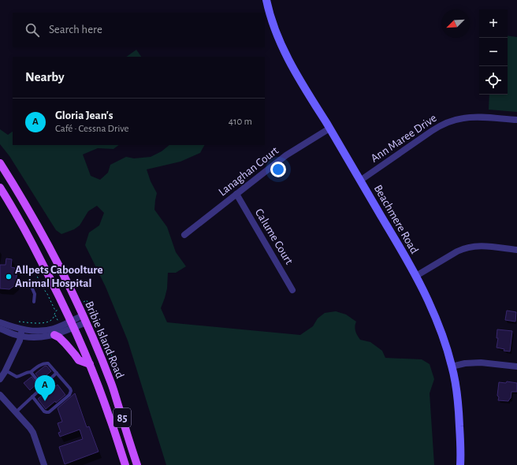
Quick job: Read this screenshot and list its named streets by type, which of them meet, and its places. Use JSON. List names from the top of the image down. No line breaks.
{"streets":{"main road":["Beachmere Road","Bribie Island Road","85"],"street":["Ann Maree Drive","Lanaghan Court","Calume Court"]},"crossings":[["Ann Maree Drive","Beachmere Road"],["Lanaghan Court","Beachmere Road"],["Lanaghan Court","Calume Court"]],"places":["Allpets Caboolture Animal Hospital"],"north":"bottom left","page":{"map_buttons":["+","−"],"search":"Search here","heading":"Nearby","list":[{"mark":"A","name":"Gloria Jean's","note":"Café · Cessna Drive","value":"410 m"}],"pins":"A"}}
